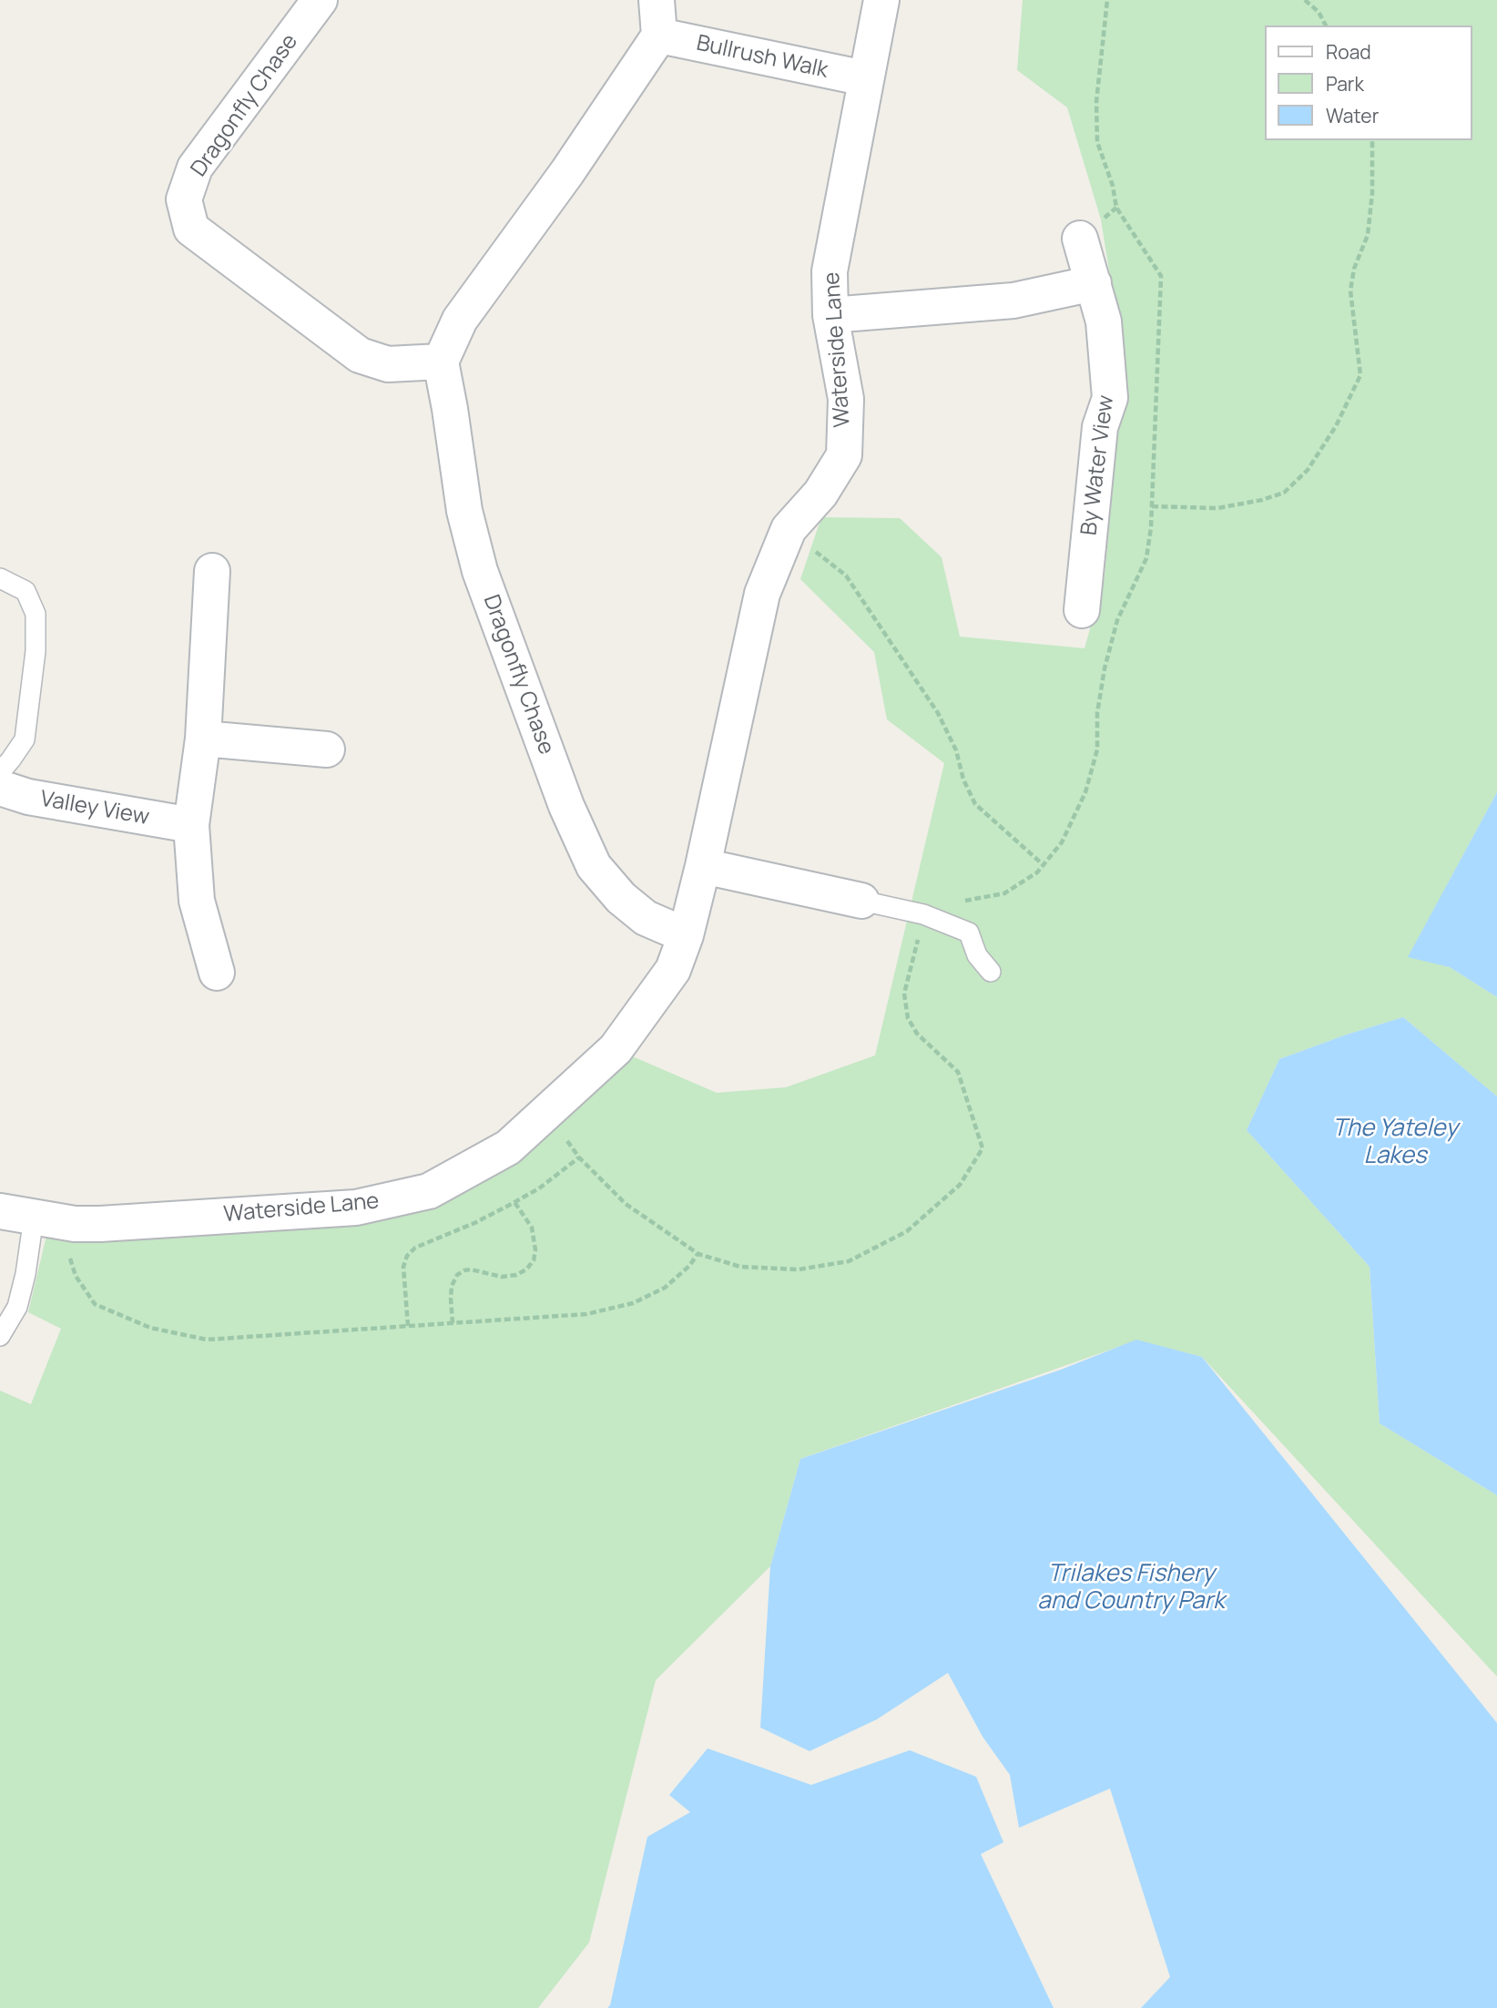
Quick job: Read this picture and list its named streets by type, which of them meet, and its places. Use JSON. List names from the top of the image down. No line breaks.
{"streets":{"street":["Bullrush Walk","Dragonfly Chase","Waterside Lane","By Water View","Valley View"]},"crossings":[["Bullrush Walk","Waterside Lane"],["Dragonfly Chase","Waterside Lane"]],"water":["The Yateley Lakes","Trilakes Fishery and Country Park"],"legend":["Road","Park","Water"]}
